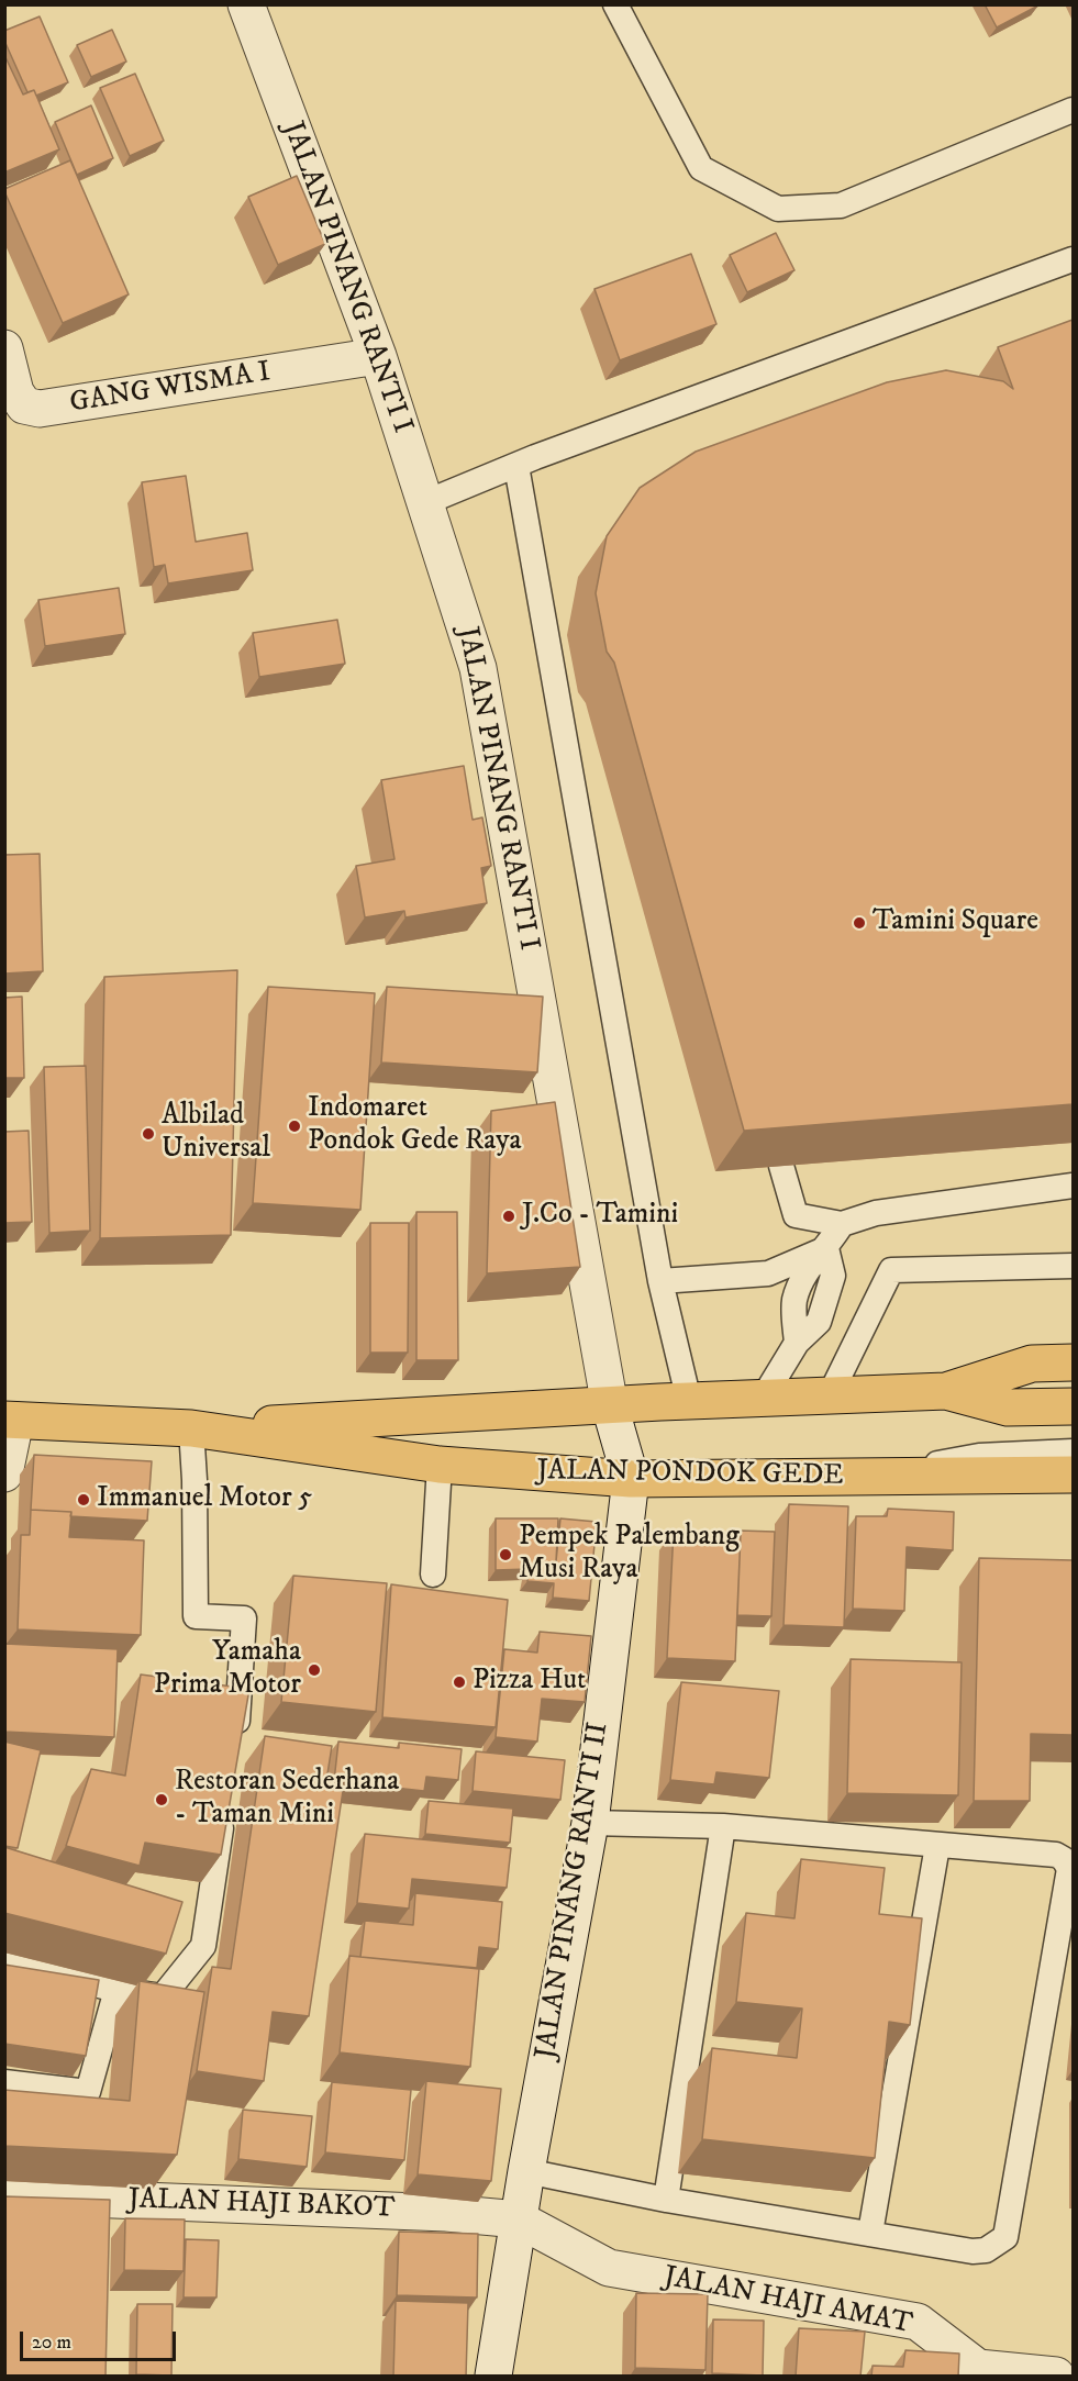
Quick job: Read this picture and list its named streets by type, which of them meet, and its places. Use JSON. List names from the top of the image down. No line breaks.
{"streets":{"main road":["JALAN PONDOK GEDE"],"street":["JALAN PINANG RANTI I","GANG WISMA I","JALAN PINANG RANTI II","JALAN HAJI BAKOT","JALAN HAJI AMAT"]},"crossings":[["JALAN PINANG RANTI I","GANG WISMA I"],["JALAN PINANG RANTI I","JALAN PONDOK GEDE"],["JALAN PINANG RANTI I","JALAN PINANG RANTI II"],["JALAN PONDOK GEDE","JALAN PINANG RANTI II"],["JALAN PINANG RANTI II","JALAN HAJI BAKOT"],["JALAN PINANG RANTI II","JALAN HAJI AMAT"],["JALAN HAJI BAKOT","JALAN HAJI AMAT"]],"places":["Tamini Square","Indomaret Pondok Gede Raya","Albilad Universal","J.Co - Tamini","Immanuel Motor 5","Pempek Palembang Musi Raya","Yamaha Prima Motor","Pizza Hut","Restoran Sederhana - Taman Mini"],"scale_bar":"20 m"}
